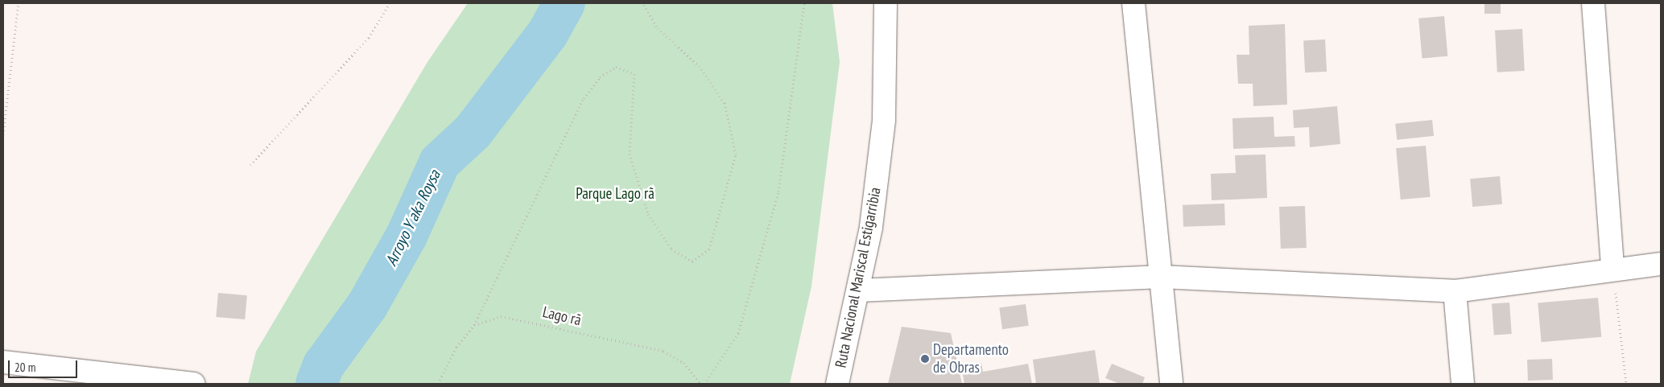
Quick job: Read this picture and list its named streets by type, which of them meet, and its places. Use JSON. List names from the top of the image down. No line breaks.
{"streets":{"street":["Ruta Nacional Mariscal Estigarribia"],"path":["Lago rã"]},"water":["Arroyo Y aka Roysa"],"parks":["Parque Lago rã"],"places":["Departamento de Obras"],"scale_bar":"20 m"}
